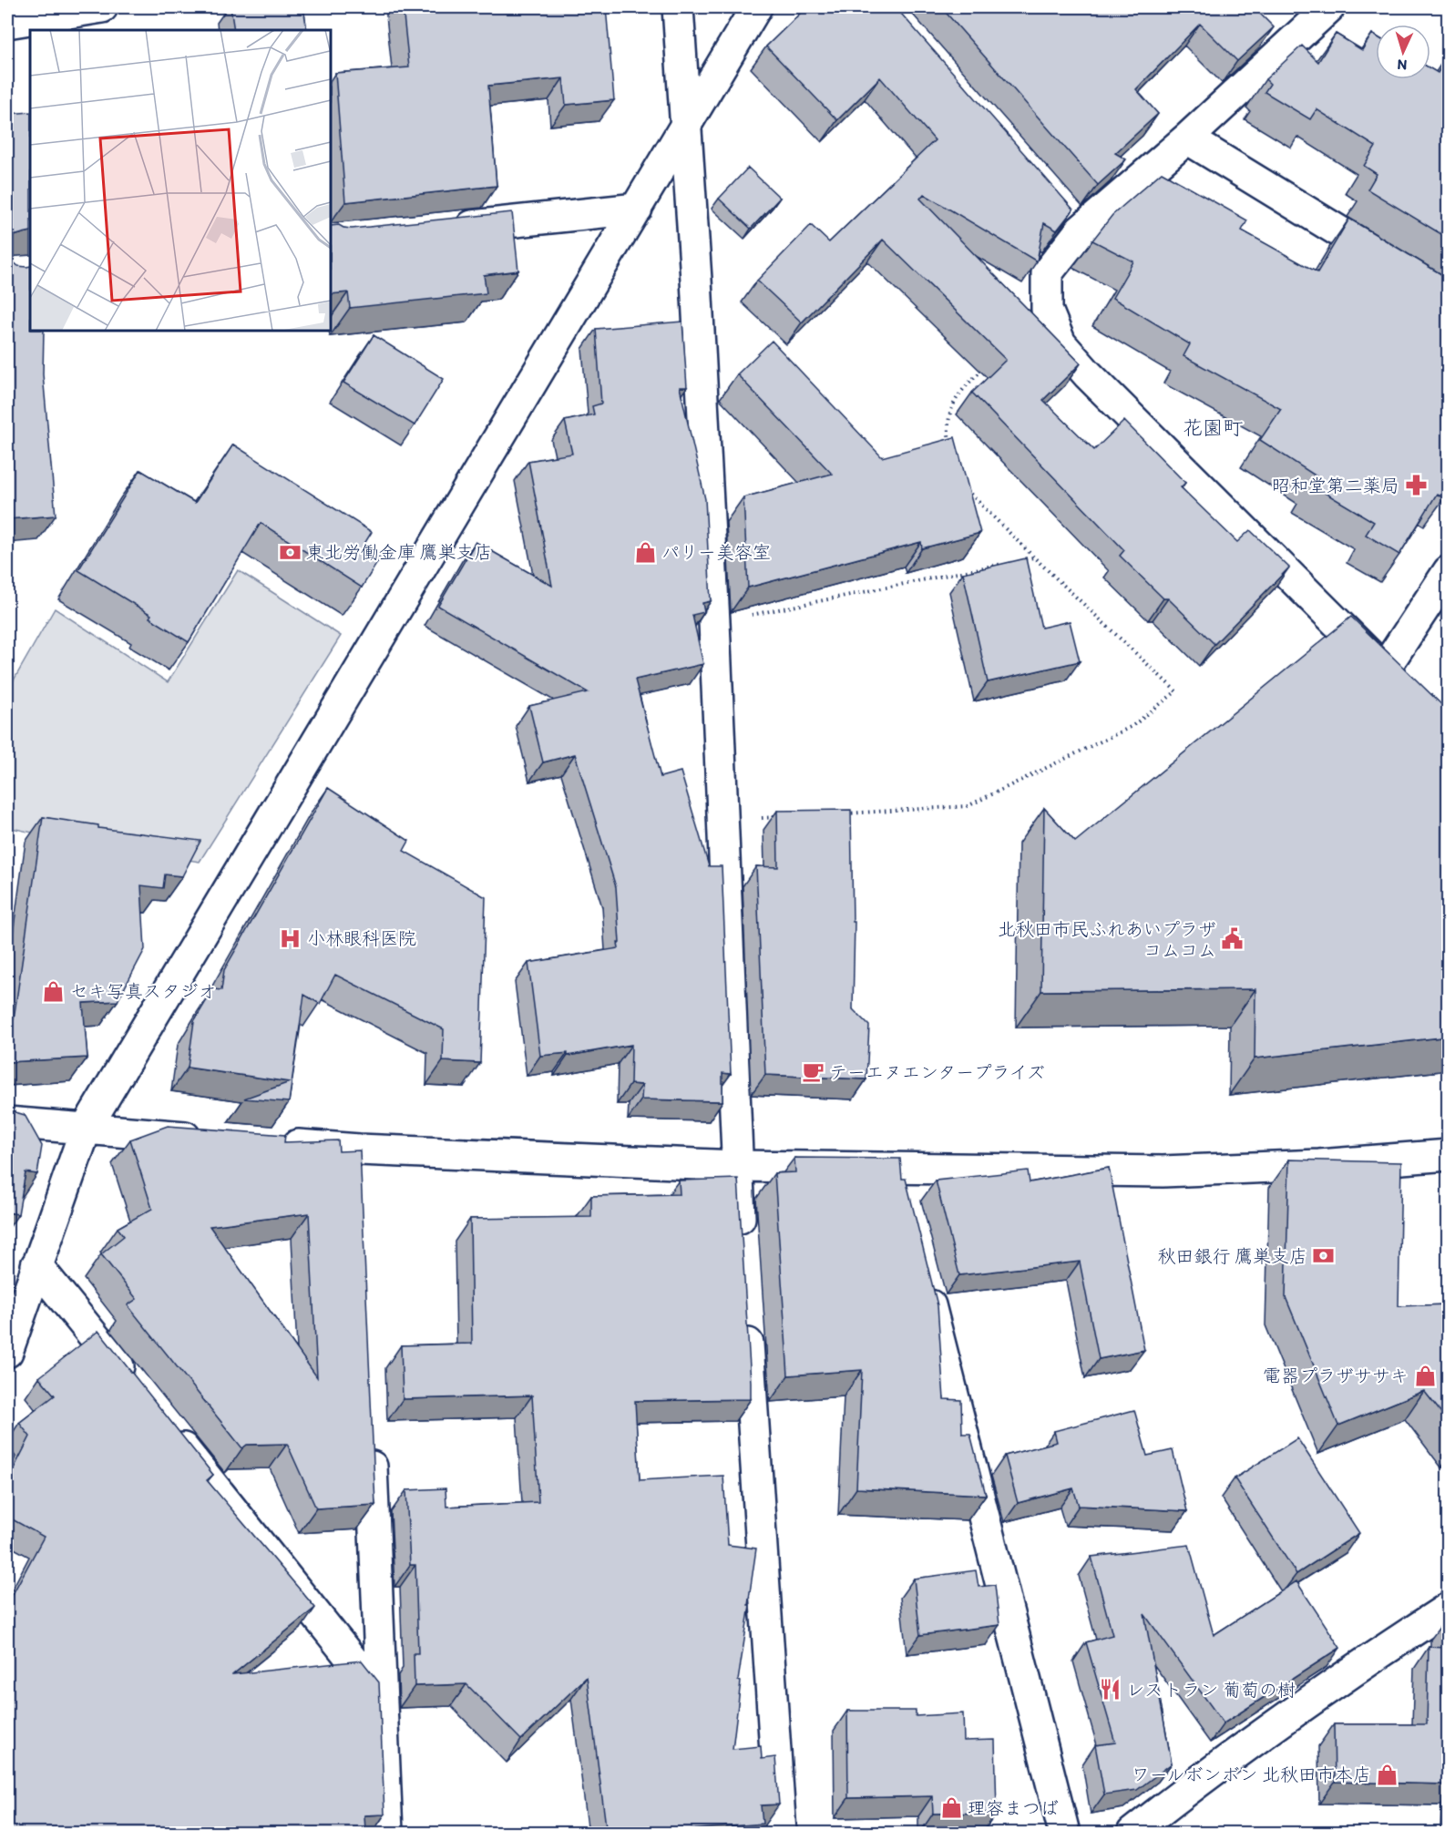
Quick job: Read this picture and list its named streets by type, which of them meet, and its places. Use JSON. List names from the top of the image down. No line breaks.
{"districts":["花園町"],"places":{"pharmacy":["昭和堂第二薬局"],"bank":["東北労働金庫 鷹巣支店","秋田銀行 鷹巣支店"],"shop":["パリー美容室","セキ写真スタジオ","電器プラザササキ","ワールボンボン 北秋田市本店","理容まつば"],"hospital":["小林眼科医院"],"public building":["北秋田市民ふれあいプラザ コムコム"],"cafe":["テーエヌエンタープライズ"],"restaurant":["レストラン 葡萄の樹"]},"north":"bottom"}
